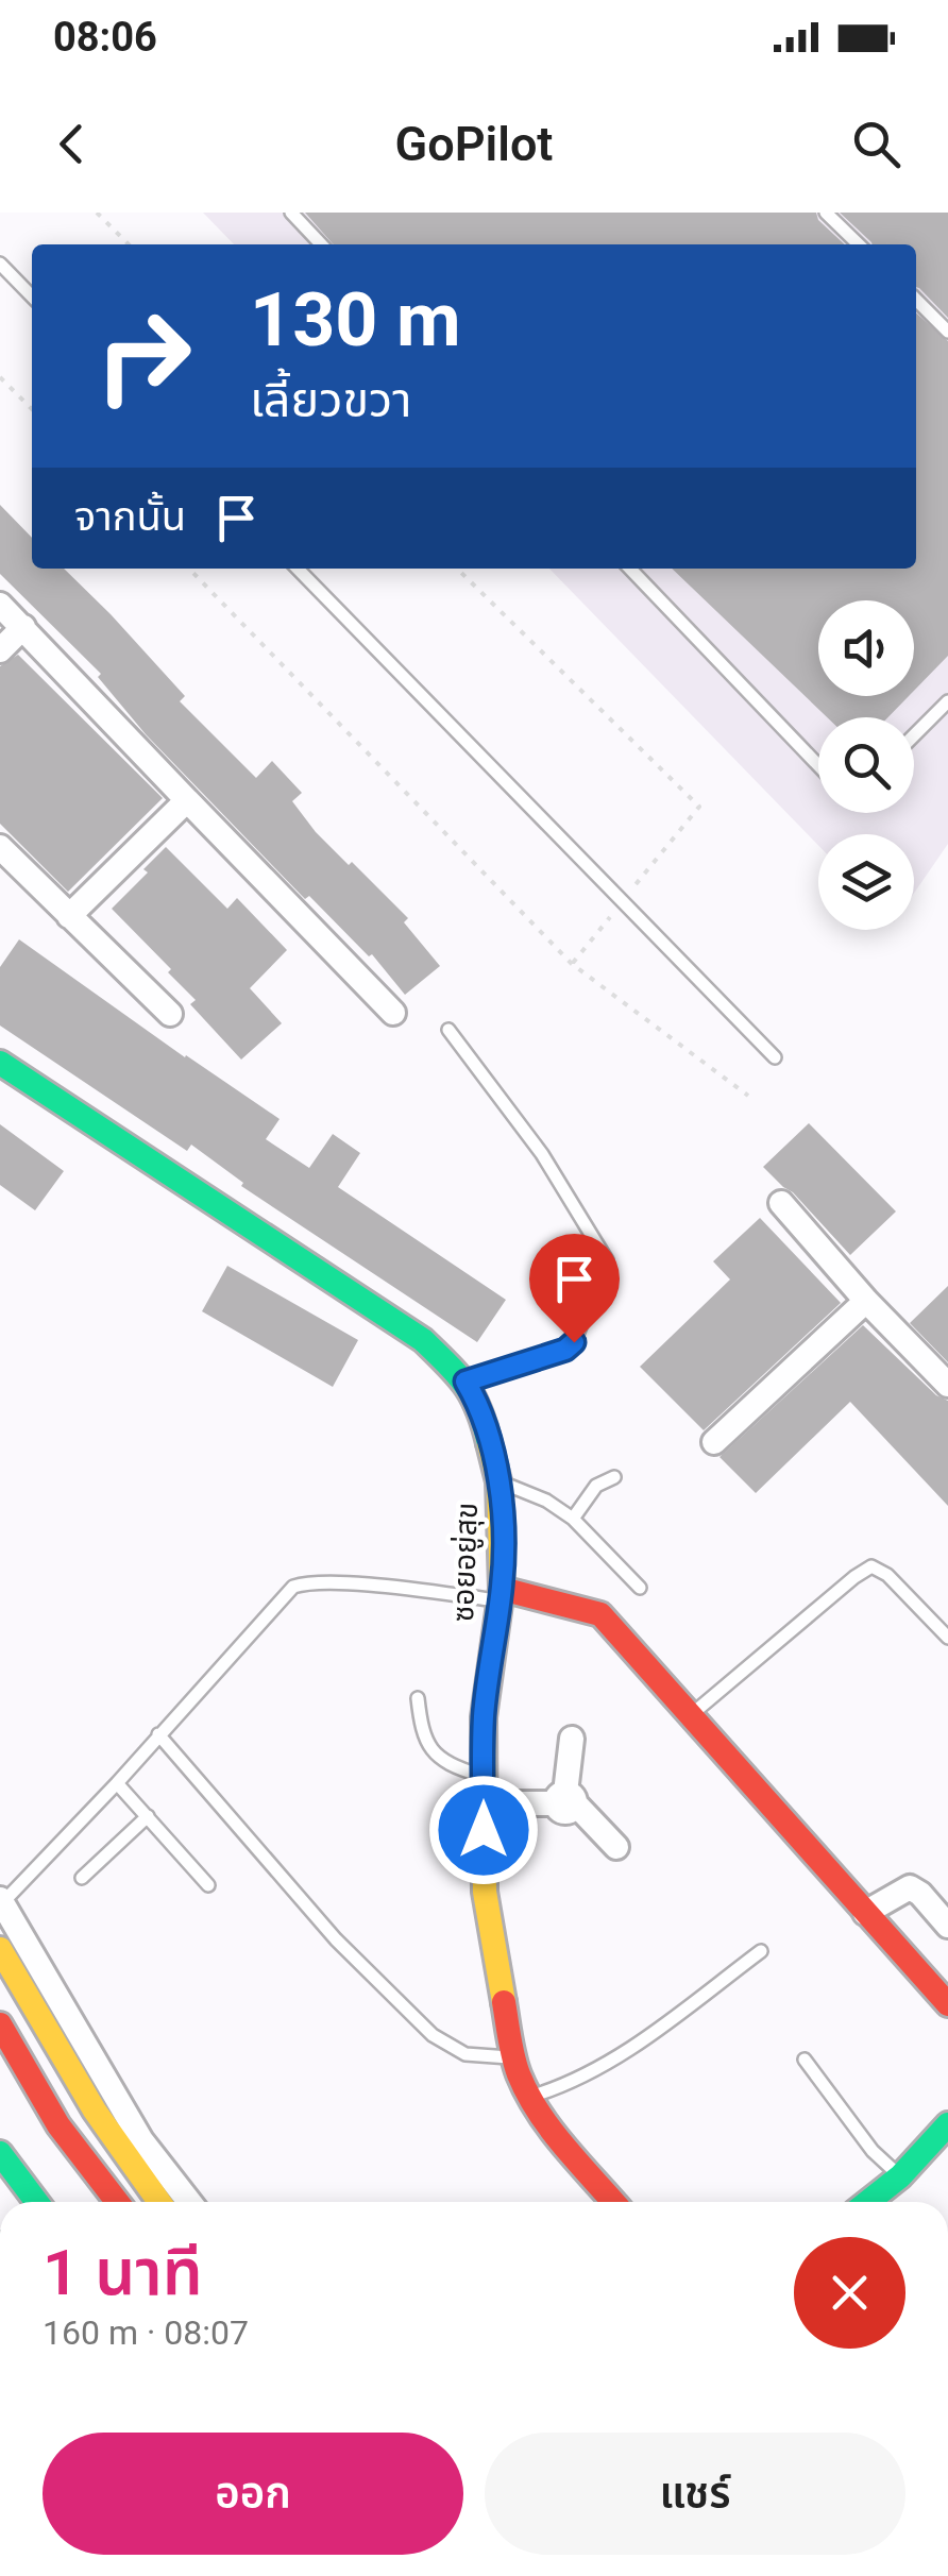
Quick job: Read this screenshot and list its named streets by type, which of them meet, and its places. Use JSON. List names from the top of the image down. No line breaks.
{"streets":{"main road":["ซอยอยู่สุข"]},"page":{"status":"08:06","header":"GoPilot","turn":["130 m","เลี้ยวขวา"],"then":"จากนั้น","heading":["1 นาที","160 m · 08:07"],"buttons":["ออก","แชร์"]}}
